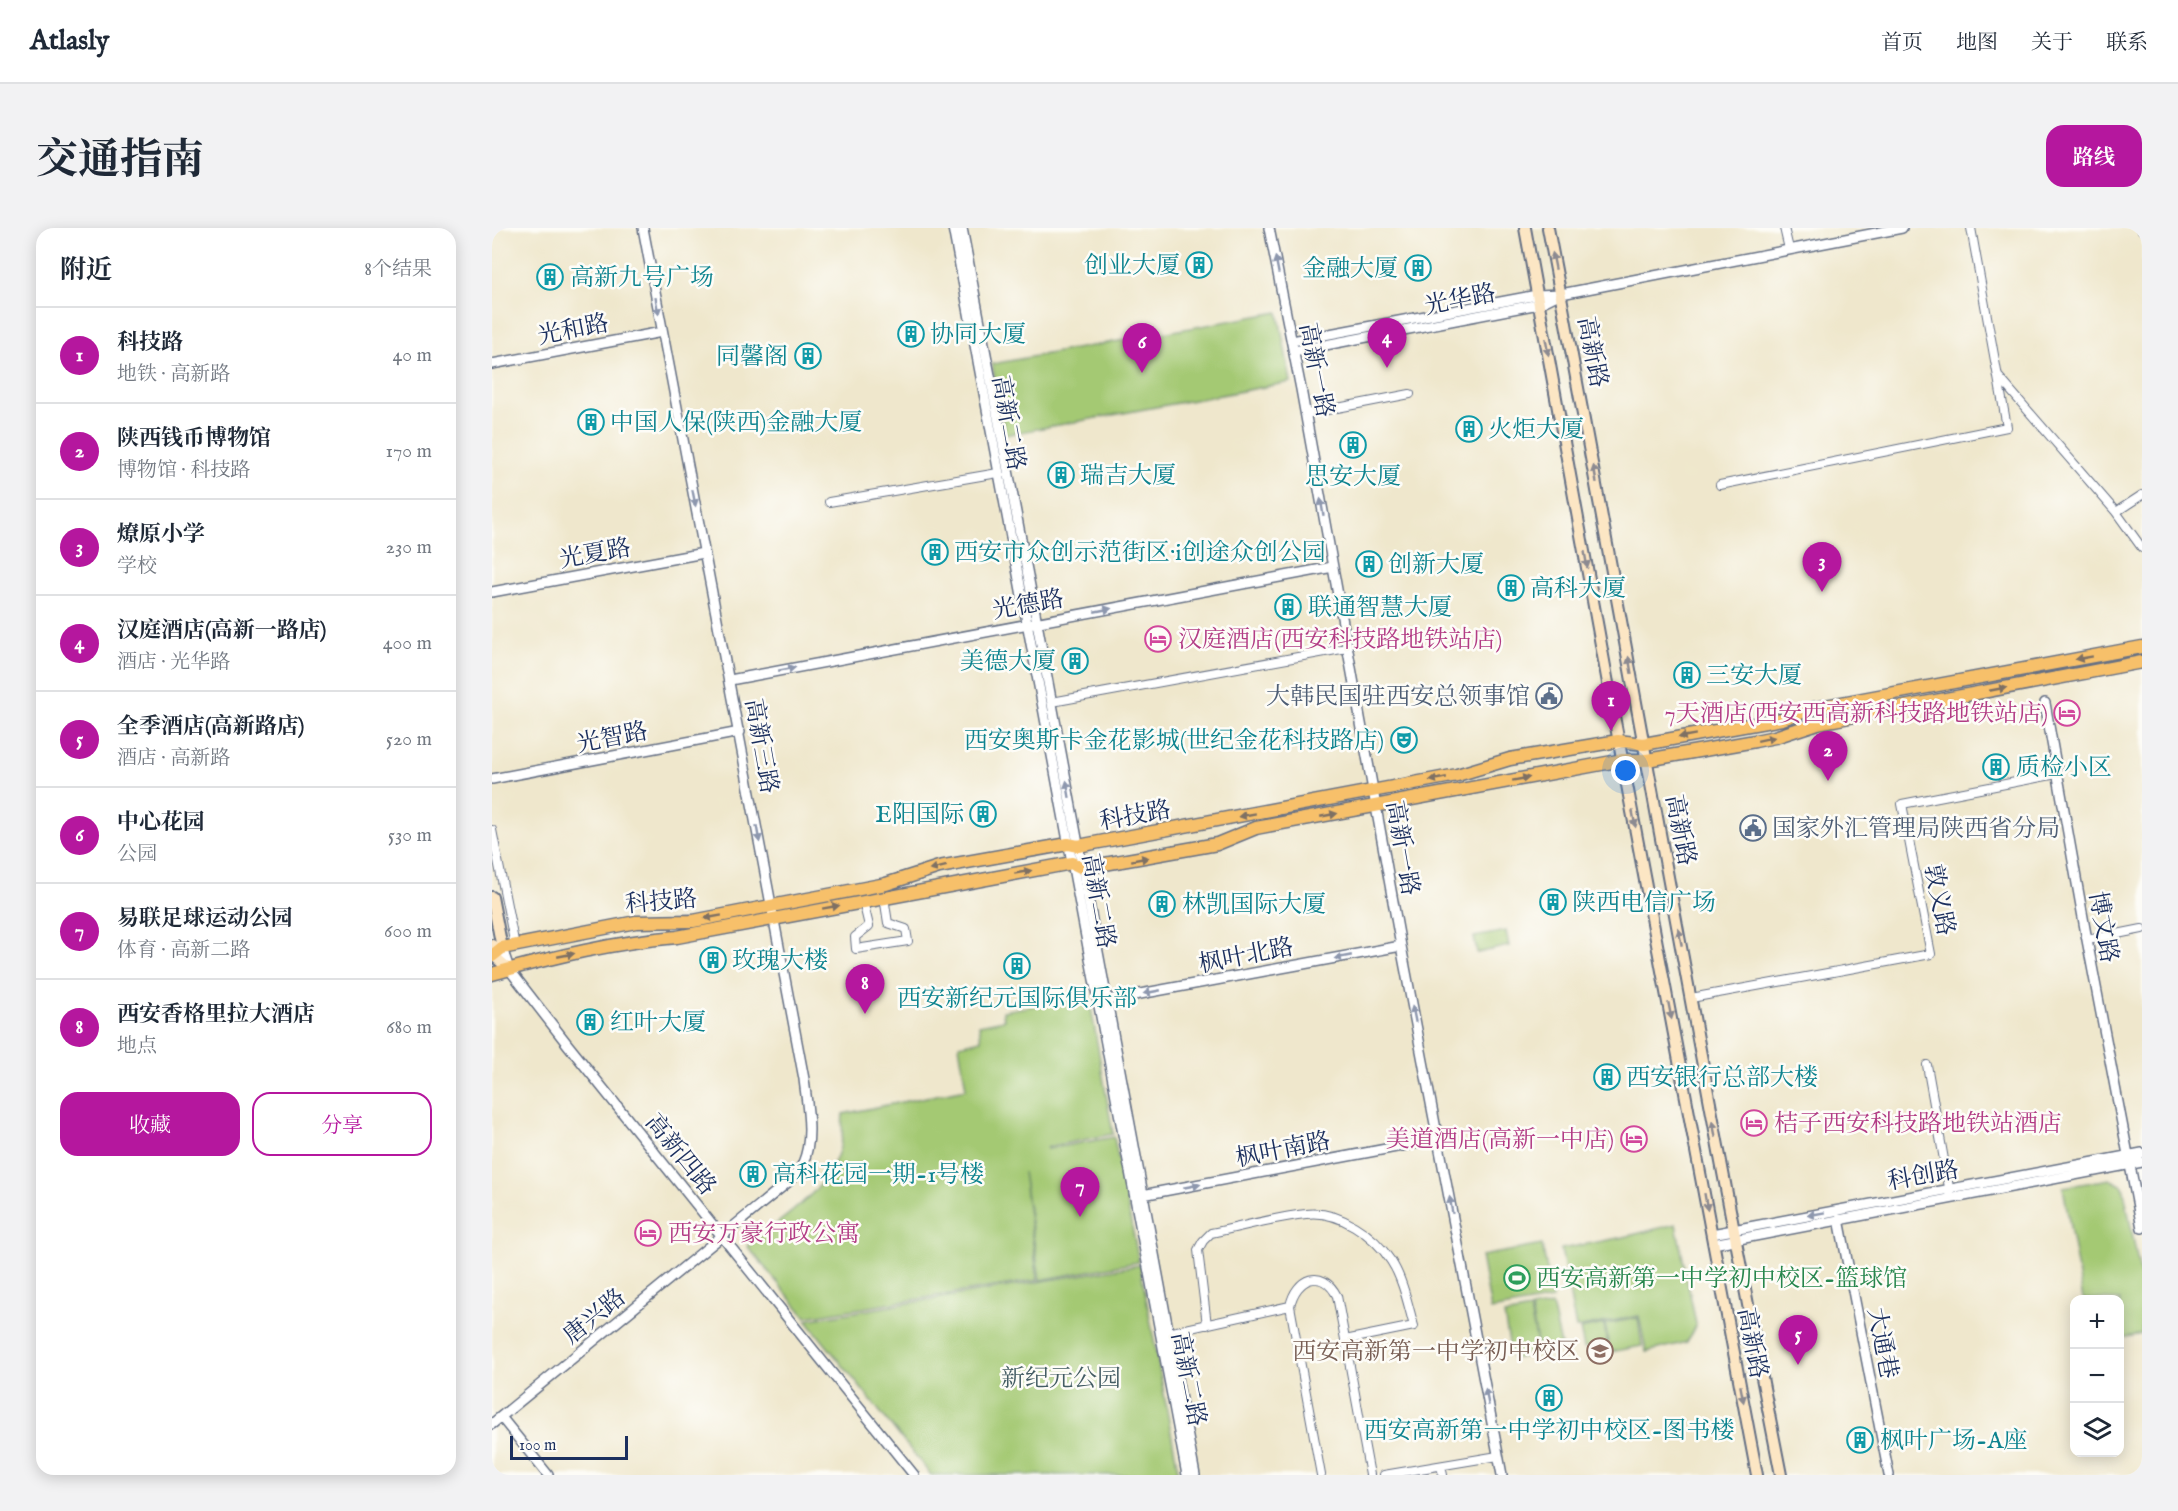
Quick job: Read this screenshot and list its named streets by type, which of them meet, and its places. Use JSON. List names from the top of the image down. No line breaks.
{"streets":{"main road":["高新路","科技路","高新四路"],"street":["光华路","光和路","高新一路","高新二路","光夏路","光德路","光智路","高新三路","敦义路","博文路","枫叶北路","枫叶南路","科创路","唐兴路","大通巷"]},"crossings":[["光华路","高新路"],["光华路","高新一路"],["光和路","高新三路"],["高新路","科技路"],["高新路","敦义路"],["高新路","科创路"],["高新一路","光德路"],["高新一路","科技路"],["高新一路","枫叶北路"],["高新一路","枫叶南路"],["高新二路","光德路"],["高新二路","科技路"],["高新二路","枫叶北路"],["高新二路","枫叶南路"],["光夏路","高新三路"],["光德路","高新三路"],["光智路","高新三路"],["高新三路","科技路"],["高新三路","高新四路"],["高新三路","唐兴路"],["科技路","高新四路"],["敦义路","博文路"],["博文路","科创路"],["高新四路","唐兴路"],["科创路","大通巷"]],"one_way":["高新一路","光德路","高新三路","枫叶北路","枫叶南路"],"parks":["新纪元公园"],"places":{"building":["创业大厦","金融大厦","高新九号广场","协同大厦","同馨阁","中国人保(陕西)金融大厦","火炬大厦","思安大厦","瑞吉大厦","西安市众创示范街区·i创途众创公园","创新大厦","高科大厦","联通智慧大厦","美德大厦","三安大厦","质检小区","E阳国际","陕西电信广场","林凯国际大厦","玫瑰大楼","西安新纪元国际俱乐部","红叶大厦","西安银行总部大楼","高科花园一期-1号楼","西安高新第一中学初中校区-图书楼","枫叶广场-A座"],"hotel":["汉庭酒店(西安科技路地铁站店)","7天酒店(西安西高新科技路地铁站店)","桔子西安科技路地铁站酒店","美道酒店(高新一中店)","西安万豪行政公寓"],"public building":["大韩民国驻西安总领事馆","国家外汇管理局陕西省分局"],"theatre":["西安奥斯卡金花影城(世纪金花科技路店)"],"sports":["西安高新第一中学初中校区-篮球馆"],"school or university":["西安高新第一中学初中校区"]},"scale_bar":"100 m","page":{"header":"Atlasly","nav":["首页","地图","关于","联系"],"title":"交通指南","buttons":["路线",["收藏","分享"]],"heading":["附近","8个结果"],"list":[{"mark":"1","name":"科技路","note":"地铁 · 高新路","value":"40 m"},{"mark":"2","name":"陕西钱币博物馆","note":"博物馆 · 科技路","value":"170 m"},{"mark":"3","name":"燎原小学","note":"学校","value":"230 m"},{"mark":"4","name":"汉庭酒店(高新一路店)","note":"酒店 · 光华路","value":"400 m"},{"mark":"5","name":"全季酒店(高新路店)","note":"酒店 · 高新路","value":"520 m"},{"mark":"6","name":"中心花园","note":"公园","value":"530 m"},{"mark":"7","name":"易联足球运动公园","note":"体育 · 高新二路","value":"600 m"},{"mark":"8","name":"西安香格里拉大酒店","note":"地点","value":"680 m"}],"pins":["4","6","3","1","2","8","7","5"],"map_buttons":["+","−"],"scale":"100 m"}}
